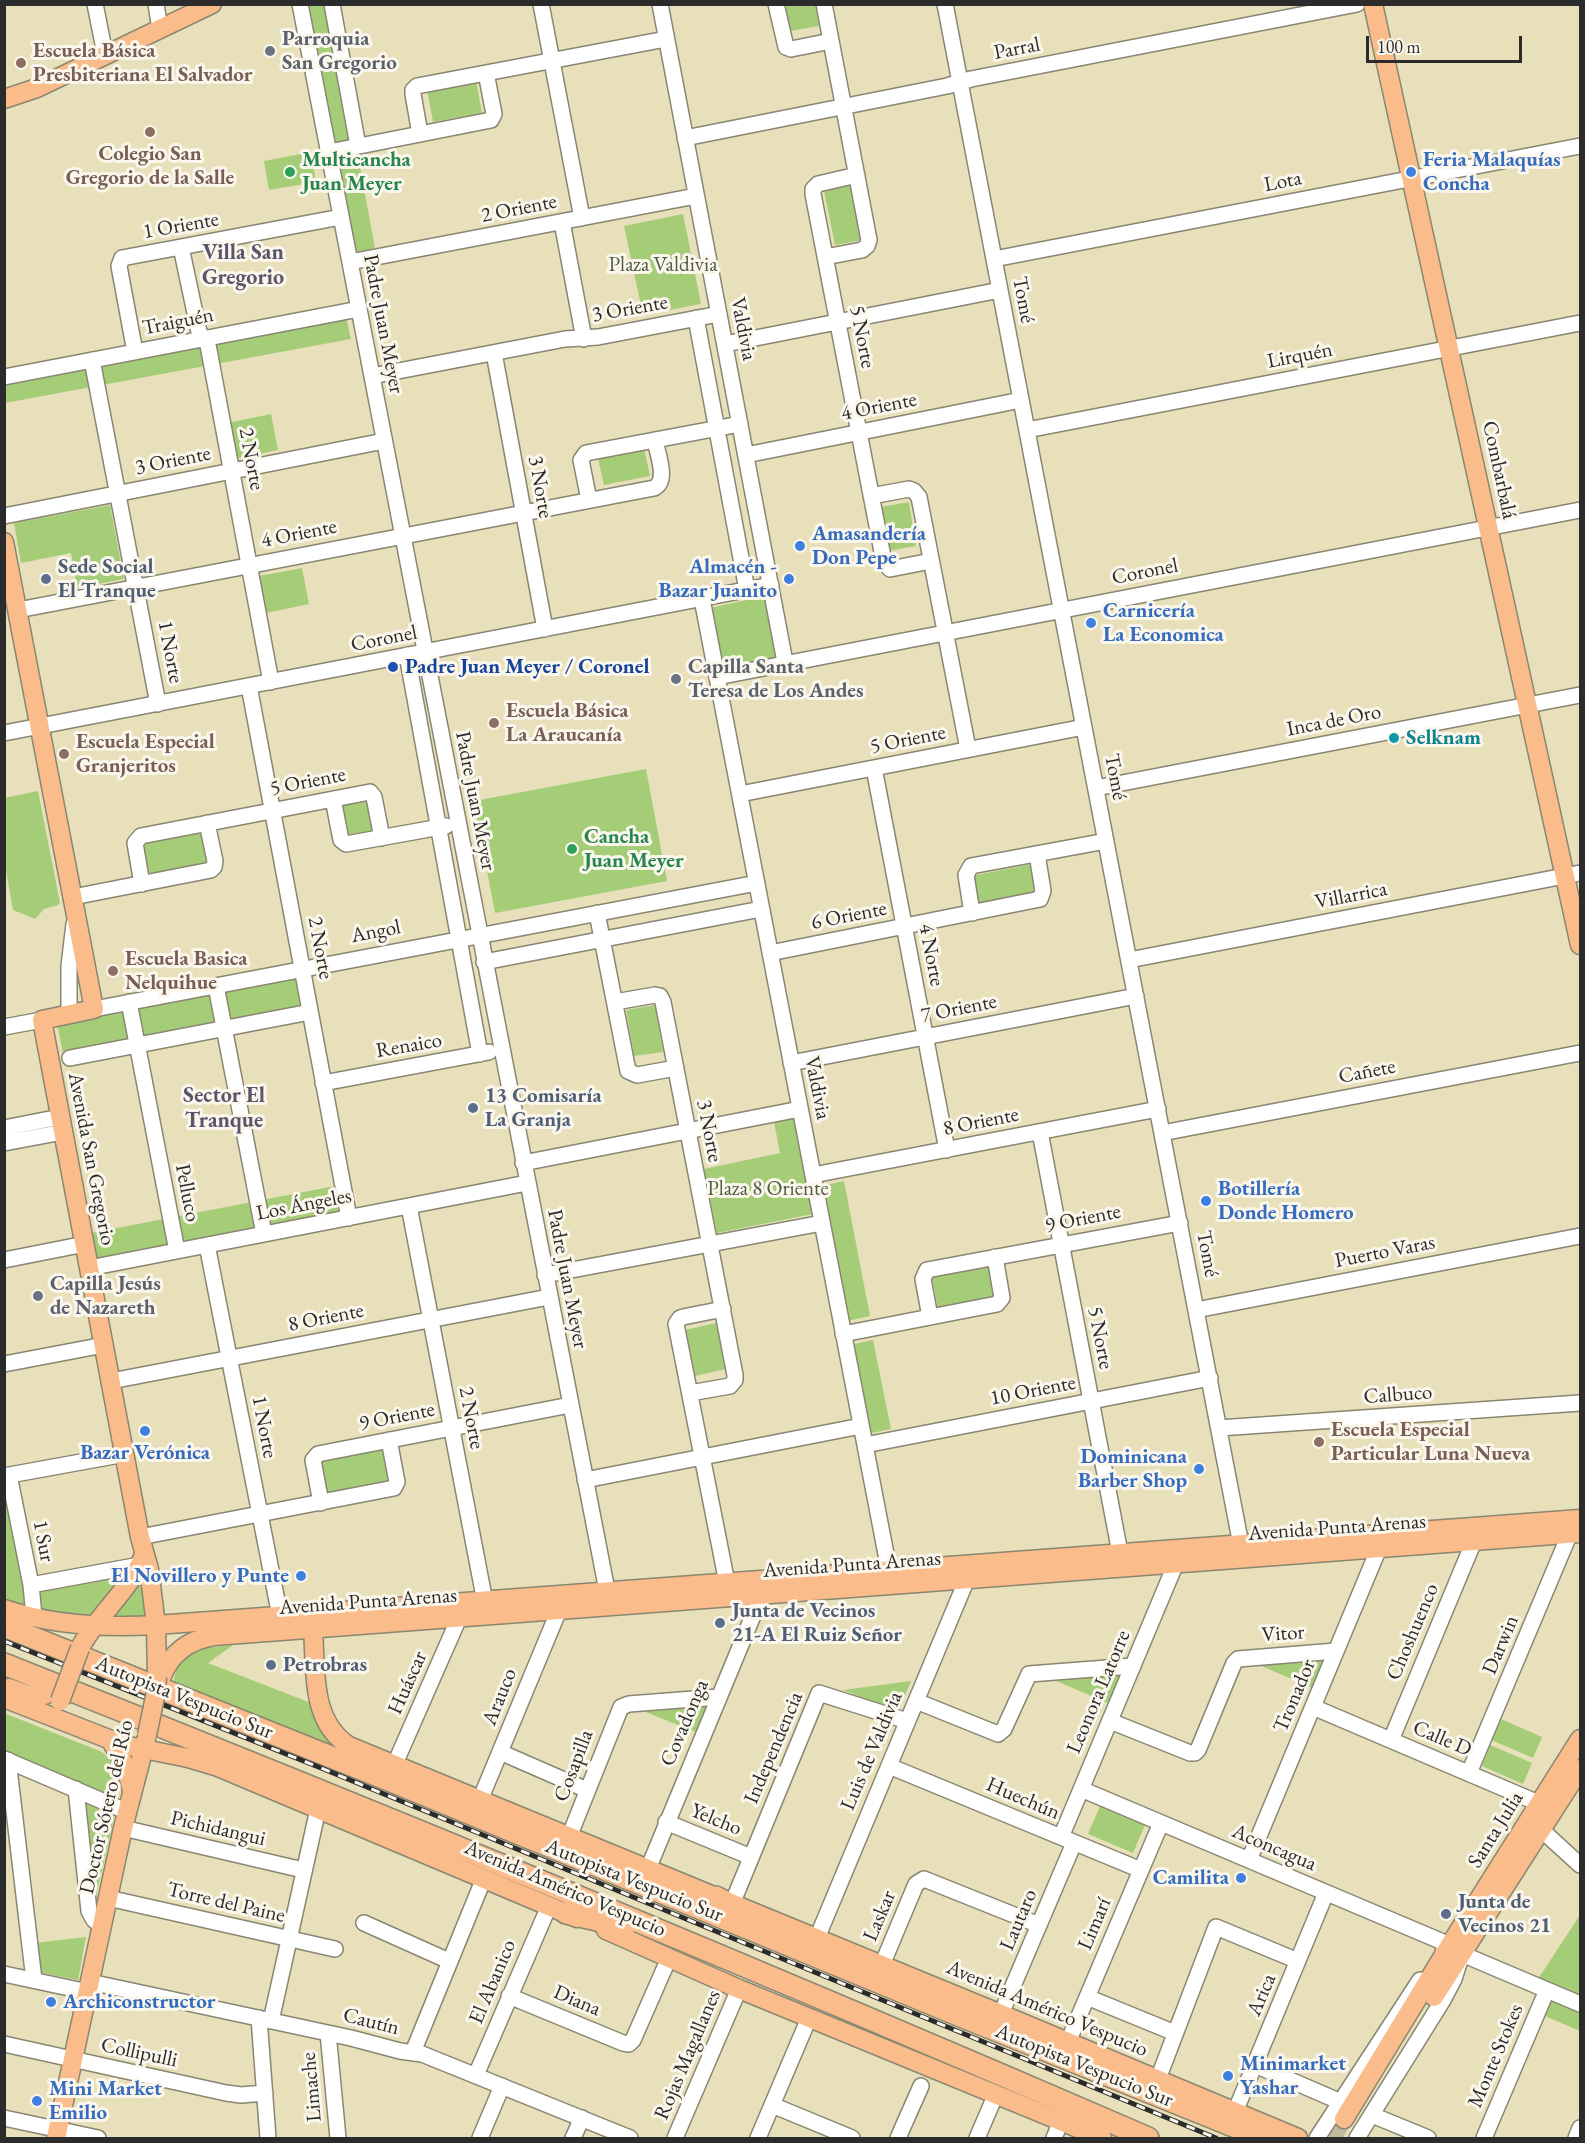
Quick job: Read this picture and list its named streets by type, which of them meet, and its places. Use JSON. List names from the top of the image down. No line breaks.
{"streets":{"highway":["Autopista Vespucio Sur"],"main road":["Combarbalá","Angol","Avenida San Gregorio","Avenida Punta Arenas","Doctor Sótero del Río","Santa Julia","Avenida Américo Vespucio"],"street":["Parral","Lota","2 Oriente","1 Oriente","Tomé","3 Oriente","Traiguén","Padre Juan Meyer","Valdivia","5 Norte","Lirquén","4 Oriente","2 Norte","3 Norte","Coronel","1 Norte","Inca de Oro","5 Oriente","Villarrica","6 Oriente","4 Norte","7 Oriente","Renaico","Cañete","8 Oriente","Pelluco","Los Ángeles","9 Oriente","Puerto Varas","10 Oriente","Calbuco","1 Sur","Choshuenco","Vitor","Darwin","Huáscar","Leonora Latorre","Tronador","Arauco","Covadonga","Calle D","Independencia","Luis de Valdivia","Cosapilla","Huechún","Yelcho","Pichidangui","Aconcagua","Torre del Paine","Laskar","Lautaro","Limarí","El Abanico","Arica","Diana","Cautín","Collipulli","Rojas Magallanes","Monte Stokes","Limache"]},"crossings":[["Parral","Tomé"],["Parral","Valdivia"],["Lota","Tomé"],["Lota","Combarbalá"],["2 Oriente","Padre Juan Meyer"],["2 Oriente","Valdivia"],["1 Oriente","Traiguén"],["1 Oriente","Padre Juan Meyer"],["1 Oriente","2 Norte"],["Tomé","Lirquén"],["Tomé","4 Oriente"],["Tomé","Coronel"],["Tomé","Inca de Oro"],["Tomé","5 Oriente"],["Tomé","Villarrica"],["Tomé","7 Oriente"],["Tomé","Cañete"],["Tomé","8 Oriente"],["Tomé","9 Oriente"],["Tomé","Puerto Varas"],["Tomé","10 Oriente"],["Tomé","Calbuco"],["Tomé","Avenida Punta Arenas"],["3 Oriente","Padre Juan Meyer"],["3 Oriente","Valdivia"],["3 Oriente","2 Norte"],["3 Oriente","3 Norte"],["3 Oriente","1 Norte"],["Traiguén","Padre Juan Meyer"],["Traiguén","2 Norte"],["Traiguén","1 Norte"],["Padre Juan Meyer","4 Oriente"],["Padre Juan Meyer","Coronel"],["Padre Juan Meyer","Angol"],["Padre Juan Meyer","Renaico"],["Padre Juan Meyer","8 Oriente"],["Padre Juan Meyer","Los Ángeles"],["Padre Juan Meyer","9 Oriente"],["Padre Juan Meyer","Avenida Punta Arenas"],["Valdivia","4 Oriente"],["Valdivia","Coronel"],["Valdivia","5 Oriente"],["Valdivia","6 Oriente"],["Valdivia","Angol"],["Valdivia","7 Oriente"],["Valdivia","8 Oriente"],["Valdivia","10 Oriente"],["Valdivia","Avenida Punta Arenas"],["5 Norte","4 Oriente"],["5 Norte","8 Oriente"],["5 Norte","9 Oriente"],["5 Norte","10 Oriente"],["5 Norte","Avenida Punta Arenas"],["Lirquén","Combarbalá"],["4 Oriente","2 Norte"],["4 Oriente","3 Norte"],["4 Oriente","1 Norte"],["2 Norte","Coronel"],["2 Norte","5 Oriente"],["2 Norte","Angol"],["2 Norte","Renaico"],["2 Norte","8 Oriente"],["2 Norte","Los Ángeles"],["2 Norte","9 Oriente"],["2 Norte","Avenida Punta Arenas"],["Combarbalá","Coronel"],["Combarbalá","Inca de Oro"],["Combarbalá","Villarrica"],["3 Norte","Coronel"],["Coronel","1 Norte"],["1 Norte","8 Oriente"],["1 Norte","Los Ángeles"],["1 Norte","Avenida Punta Arenas"],["5 Oriente","4 Norte"],["6 Oriente","4 Norte"],["Angol","Avenida San Gregorio"],["Angol","Pelluco"],["4 Norte","7 Oriente"],["4 Norte","8 Oriente"],["8 Oriente","Avenida San Gregorio"],["Avenida San Gregorio","Los Ángeles"],["Avenida San Gregorio","Avenida Punta Arenas"],["Avenida San Gregorio","Doctor Sótero del Río"],["Pelluco","Los Ángeles"],["Avenida Punta Arenas","Choshuenco"],["Avenida Punta Arenas","Darwin"],["Avenida Punta Arenas","Huáscar"],["Avenida Punta Arenas","Leonora Latorre"],["Avenida Punta Arenas","Tronador"],["Avenida Punta Arenas","Arauco"],["Avenida Punta Arenas","Covadonga"],["Avenida Punta Arenas","Luis de Valdivia"],["Avenida Punta Arenas","Doctor Sótero del Río"],["Avenida Punta Arenas","Avenida Américo Vespucio"],["Choshuenco","Calle D"],["Vitor","Leonora Latorre"],["Vitor","Tronador"],["Darwin","Calle D"],["Huáscar","Avenida Américo Vespucio"],["Leonora Latorre","Huechún"],["Leonora Latorre","Aconcagua"],["Leonora Latorre","Lautaro"],["Tronador","Calle D"],["Tronador","Aconcagua"],["Arauco","Avenida Américo Vespucio"],["Covadonga","Cosapilla"],["Covadonga","Yelcho"],["Covadonga","Avenida Américo Vespucio"],["Calle D","Santa Julia"],["Independencia","Luis de Valdivia"],["Independencia","Yelcho"],["Independencia","Avenida Américo Vespucio"],["Luis de Valdivia","Huechún"],["Luis de Valdivia","Avenida Américo Vespucio"],["Cosapilla","Avenida Américo Vespucio"],["Huechún","Lautaro"],["Huechún","Limarí"],["Doctor Sótero del Río","Pichidangui"],["Doctor Sótero del Río","Avenida Américo Vespucio"],["Doctor Sótero del Río","Torre del Paine"],["Doctor Sótero del Río","Cautín"],["Doctor Sótero del Río","Collipulli"],["Santa Julia","Aconcagua"],["Aconcagua","Limarí"],["Aconcagua","Arica"],["Aconcagua","Monte Stokes"],["Avenida Américo Vespucio","Laskar"],["Avenida Américo Vespucio","Lautaro"],["Avenida Américo Vespucio","Limarí"],["Avenida Américo Vespucio","El Abanico"],["Avenida Américo Vespucio","Arica"],["Avenida Américo Vespucio","Diana"],["Avenida Américo Vespucio","Rojas Magallanes"],["Laskar","Lautaro"],["El Abanico","Diana"],["El Abanico","Cautín"],["Cautín","Limache"]],"districts":["Villa San Gregorio","Sector El Tranque"],"parks":["Plaza Valdivia","Plaza 8 Oriente"],"places":["Parroquia San Gregorio","Escuela Básica Presbiteriana El Salvador","Colegio San Gregorio de la Salle","Multicancha Juan Meyer","Feria Malaquías Concha","Amasandería Don Pepe","Sede Social El Tranque","Almacén - Bazar Juanito","Carnicería La Economica","Padre Juan Meyer / Coronel","Capilla Santa Teresa de Los Andes","Escuela Básica La Araucanía","Selknam","Escuela Especial Granjeritos","Cancha Juan Meyer","Escuela Basica Nelquihue","13 Comisaría La Granja","Botillería Donde Homero","Capilla Jesús de Nazareth","Bazar Verónica","Escuela Especial Particular Luna Nueva","Dominicana Barber Shop","El Novillero y Punte","Junta de Vecinos 21-A El Ruiz Señor","Petrobras","Camilita","Junta de Vecinos 21","Archiconstructor","Minimarket Yashar","Mini Market Emilio"],"scale_bar":"100 m"}
